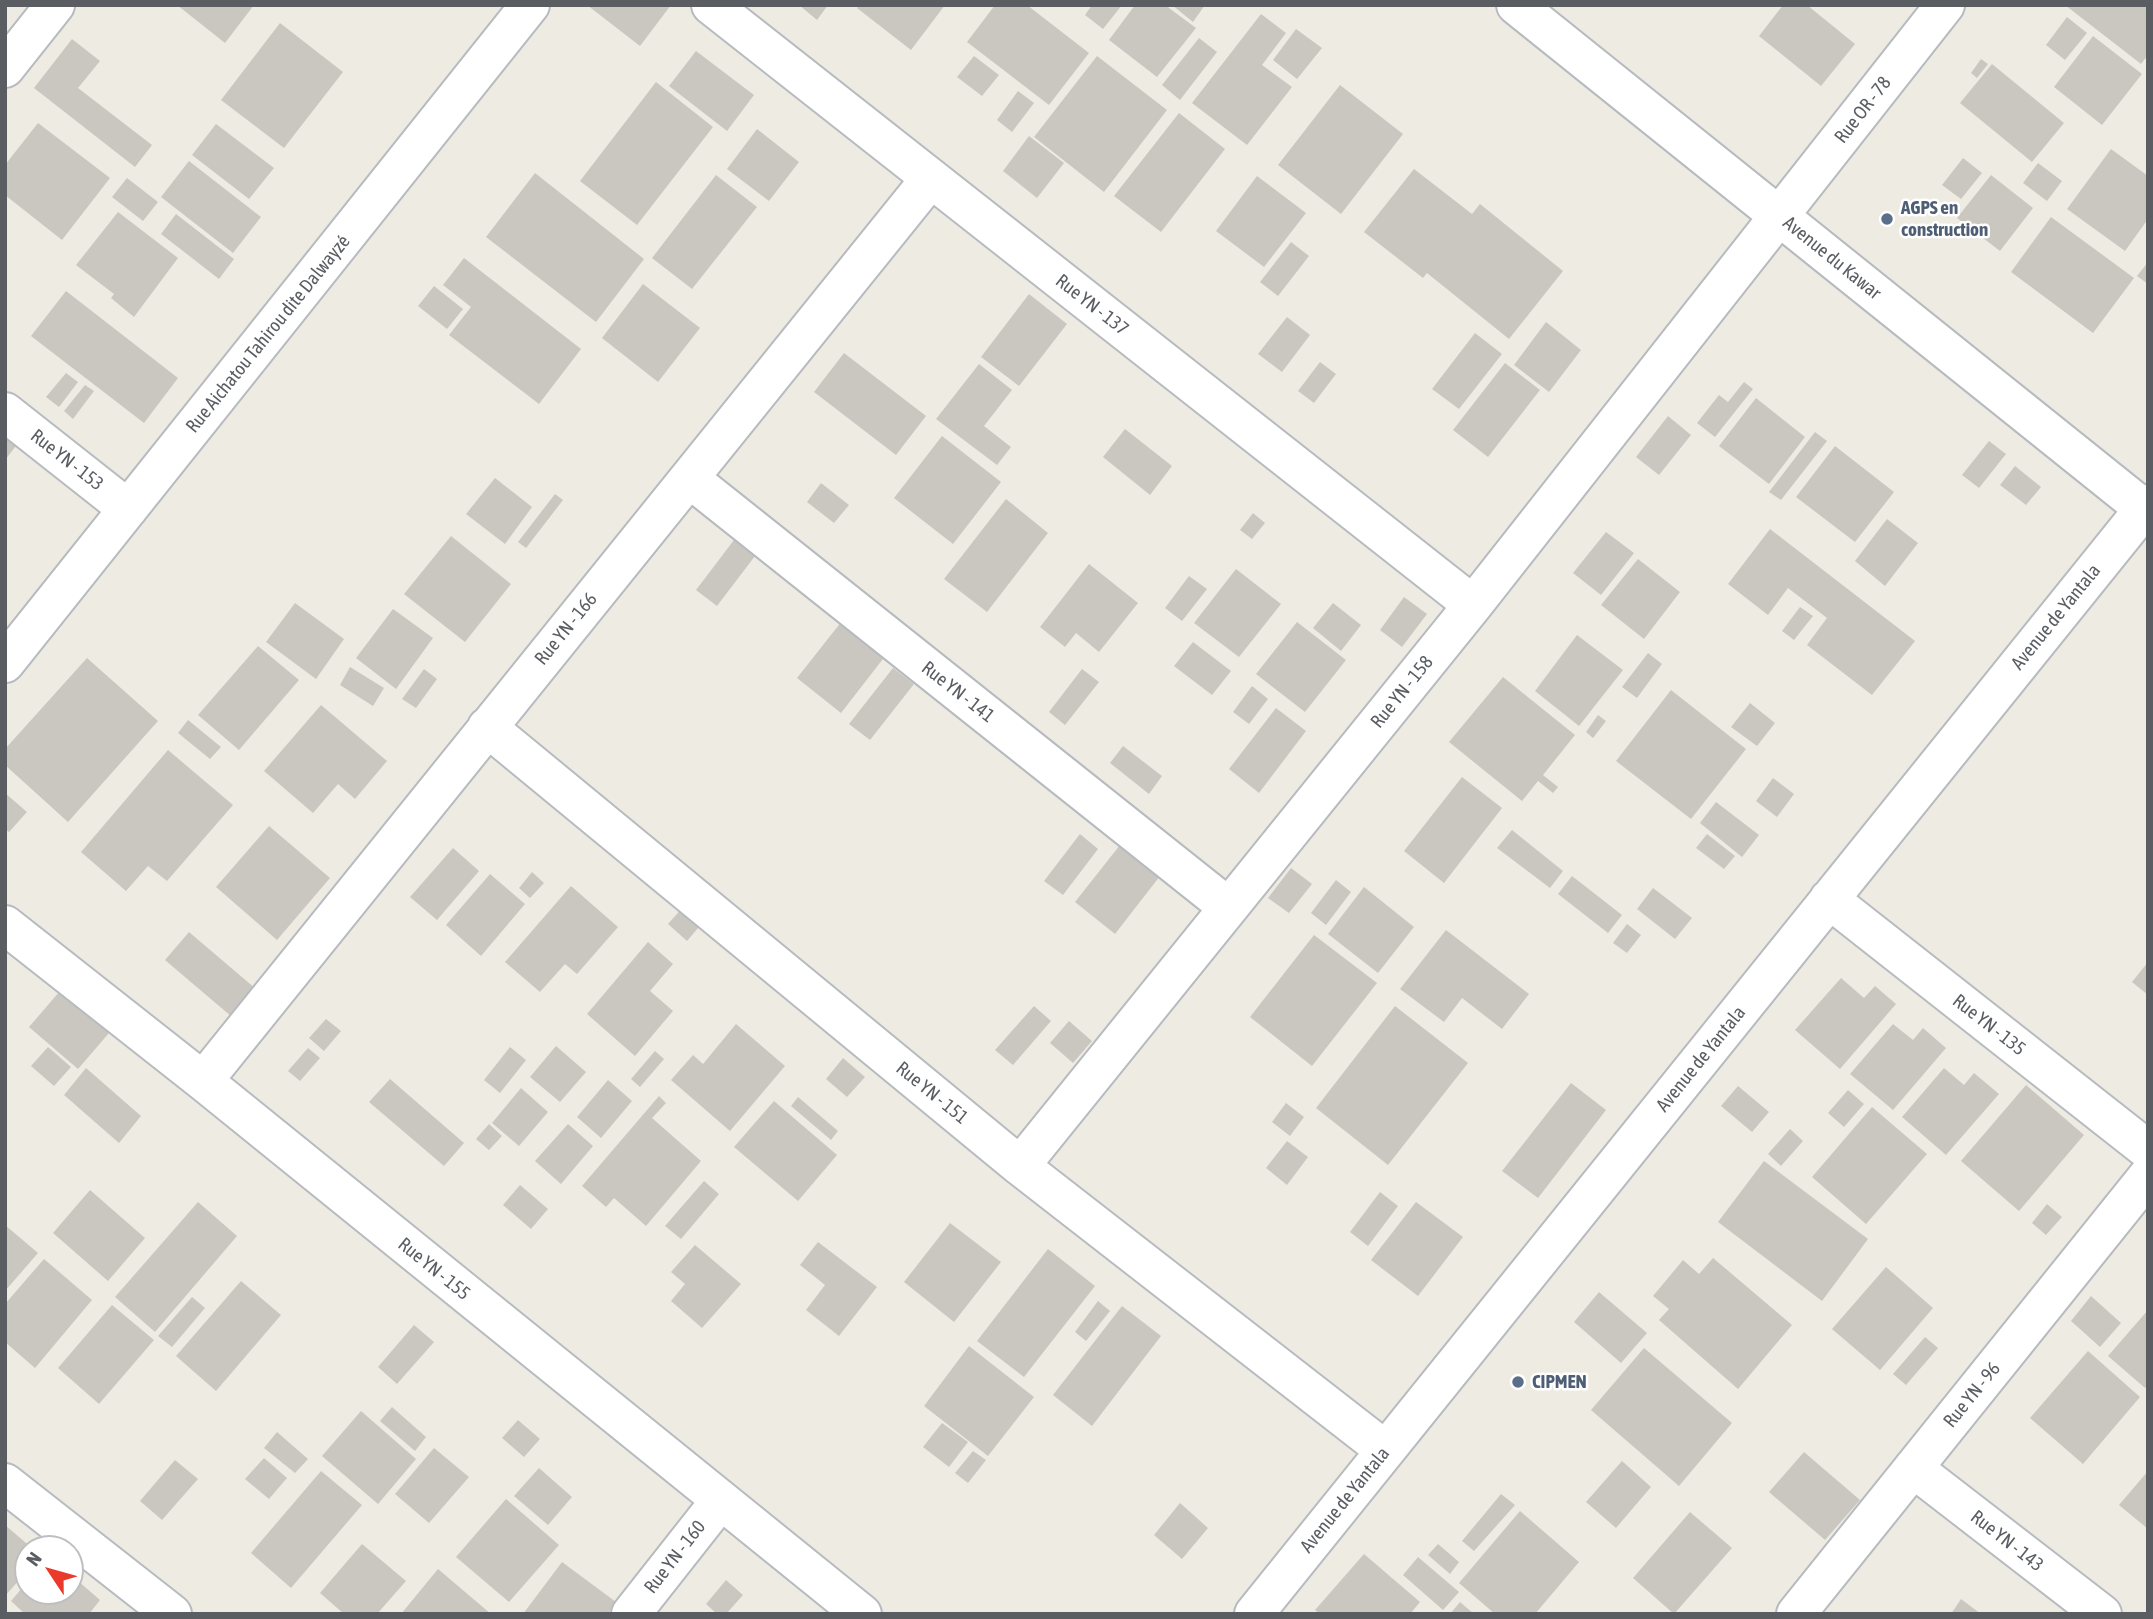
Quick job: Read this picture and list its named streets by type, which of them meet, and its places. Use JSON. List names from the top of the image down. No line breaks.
{"streets":{"street":["Rue OR - 78","Avenue du Kawar","Rue YN - 137","Rue Aichatou Tahirou dite Dalwayzé","Rue YN - 153","Avenue de Yantala","Rue YN - 166","Rue YN - 141","Rue YN - 158","Rue YN - 135","Rue YN - 151","Rue YN - 155","Rue YN - 96","Rue YN - 143","Rue YN - 160"]},"crossings":[["Rue OR - 78","Avenue du Kawar"],["Rue OR - 78","Rue YN - 158"],["Avenue du Kawar","Avenue de Yantala"],["Avenue du Kawar","Rue YN - 158"],["Rue YN - 137","Rue YN - 166"],["Rue YN - 137","Rue YN - 158"],["Rue Aichatou Tahirou dite Dalwayzé","Rue YN - 153"],["Avenue de Yantala","Rue YN - 135"],["Avenue de Yantala","Rue YN - 151"],["Rue YN - 166","Rue YN - 141"],["Rue YN - 166","Rue YN - 151"],["Rue YN - 166","Rue YN - 155"],["Rue YN - 141","Rue YN - 158"],["Rue YN - 158","Rue YN - 151"],["Rue YN - 155","Rue YN - 160"],["Rue YN - 96","Rue YN - 143"]],"places":["AGPS en construction","CIPMEN"],"north":"top left"}
